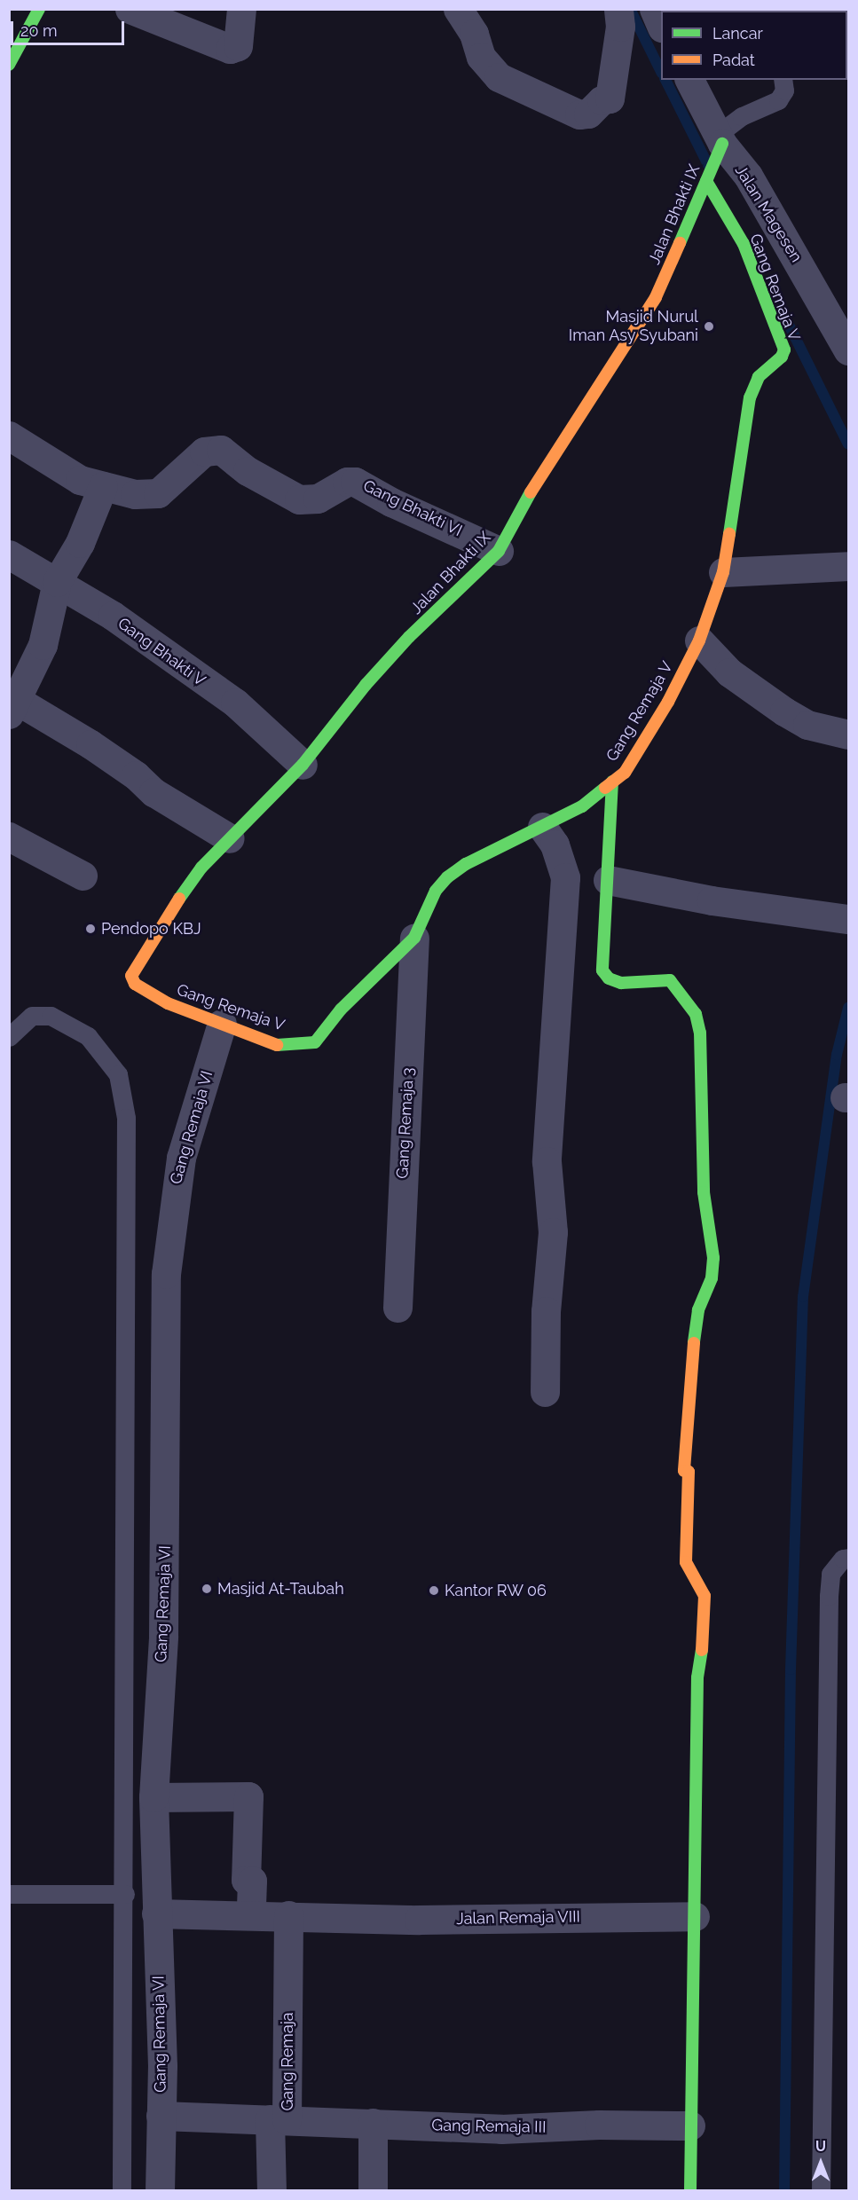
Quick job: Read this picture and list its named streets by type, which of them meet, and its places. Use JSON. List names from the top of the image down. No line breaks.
{"streets":{"street":["Jalan Magesen","Jalan Bhakti IX","Gang Remaja V","Gang Bhakti VI","Gang Bhakti V","Gang Remaja 3","Gang Remaja VI","Jalan Remaja VIII","Gang Remaja","Gang Remaja III"]},"crossings":[["Jalan Magesen","Jalan Bhakti IX"],["Jalan Bhakti IX","Gang Remaja V"],["Jalan Bhakti IX","Gang Bhakti VI"],["Jalan Bhakti IX","Gang Bhakti V"],["Gang Remaja V","Gang Remaja 3"],["Gang Remaja V","Gang Remaja VI"],["Gang Remaja VI","Jalan Remaja VIII"],["Gang Remaja VI","Gang Remaja III"],["Jalan Remaja VIII","Gang Remaja"],["Gang Remaja","Gang Remaja III"]],"places":["Masjid Nurul Iman Asy Syubani","Pendopo KBJ","Masjid At-Taubah","Kantor RW 06"],"legend":["Lancar","Padat"],"scale_bar":"20 m","north":"top"}
